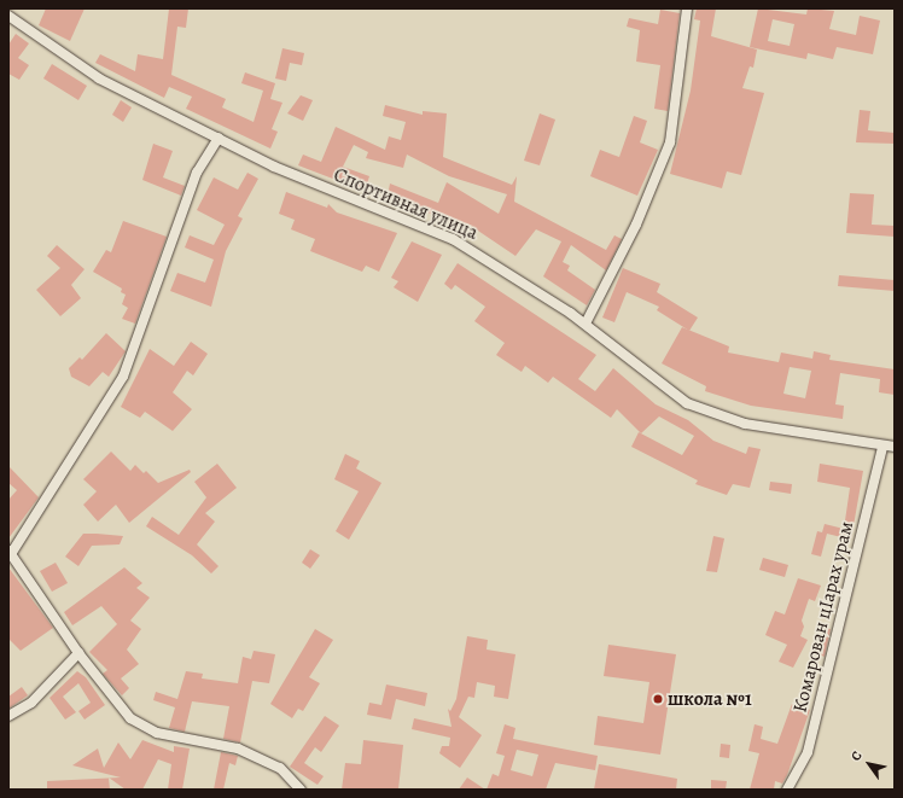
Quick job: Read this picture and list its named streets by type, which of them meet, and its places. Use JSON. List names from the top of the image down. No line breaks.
{"streets":{"street":["Спортивная улица","Комарован цIарах урам"]},"crossings":[["Спортивная улица","Комарован цIарах урам"]],"places":["школа №1"],"north":"top left"}
